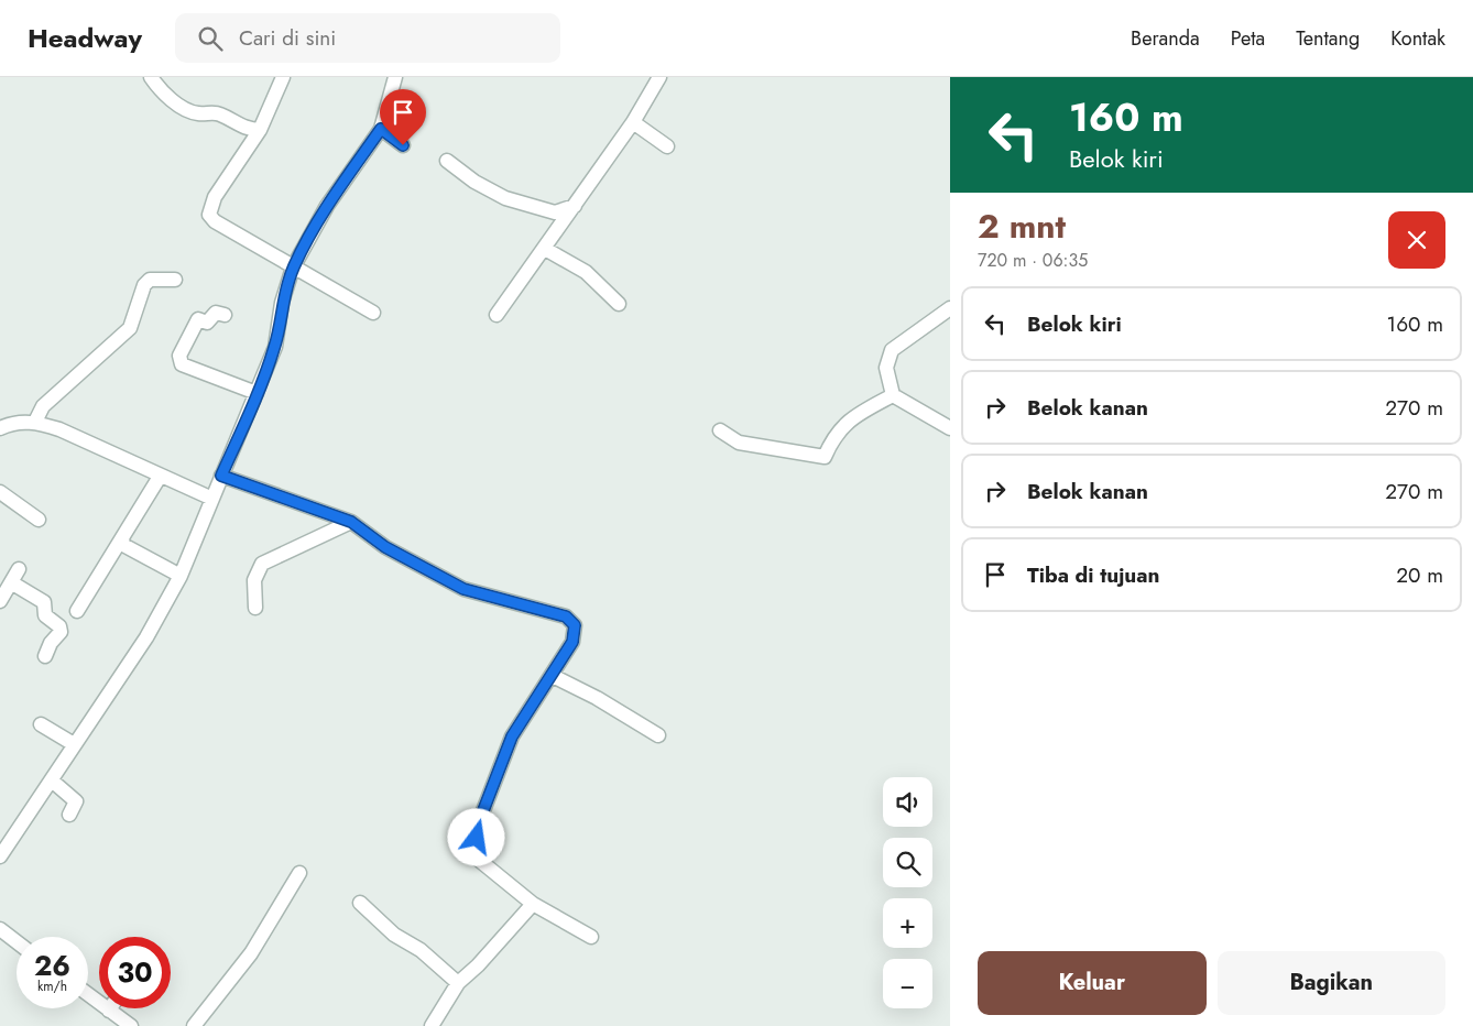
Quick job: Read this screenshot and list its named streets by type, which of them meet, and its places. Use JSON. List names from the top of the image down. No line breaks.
{"page":{"header":"Headway","search":"Cari di sini","nav":["Beranda","Peta","Tentang","Kontak"],"turn":["160 m","Belok kiri"],"heading":["2 mnt","720 m · 06:35"],"list":[{"name":"Belok kiri","value":"160 m"},{"name":"Belok kanan","value":"270 m"},{"name":"Belok kanan","value":"270 m"},{"name":"Tiba di tujuan","value":"20 m"}],"map_buttons":["+","−"],"speed":"26 km/h","limit":"30","buttons":["Keluar","Bagikan"]}}
